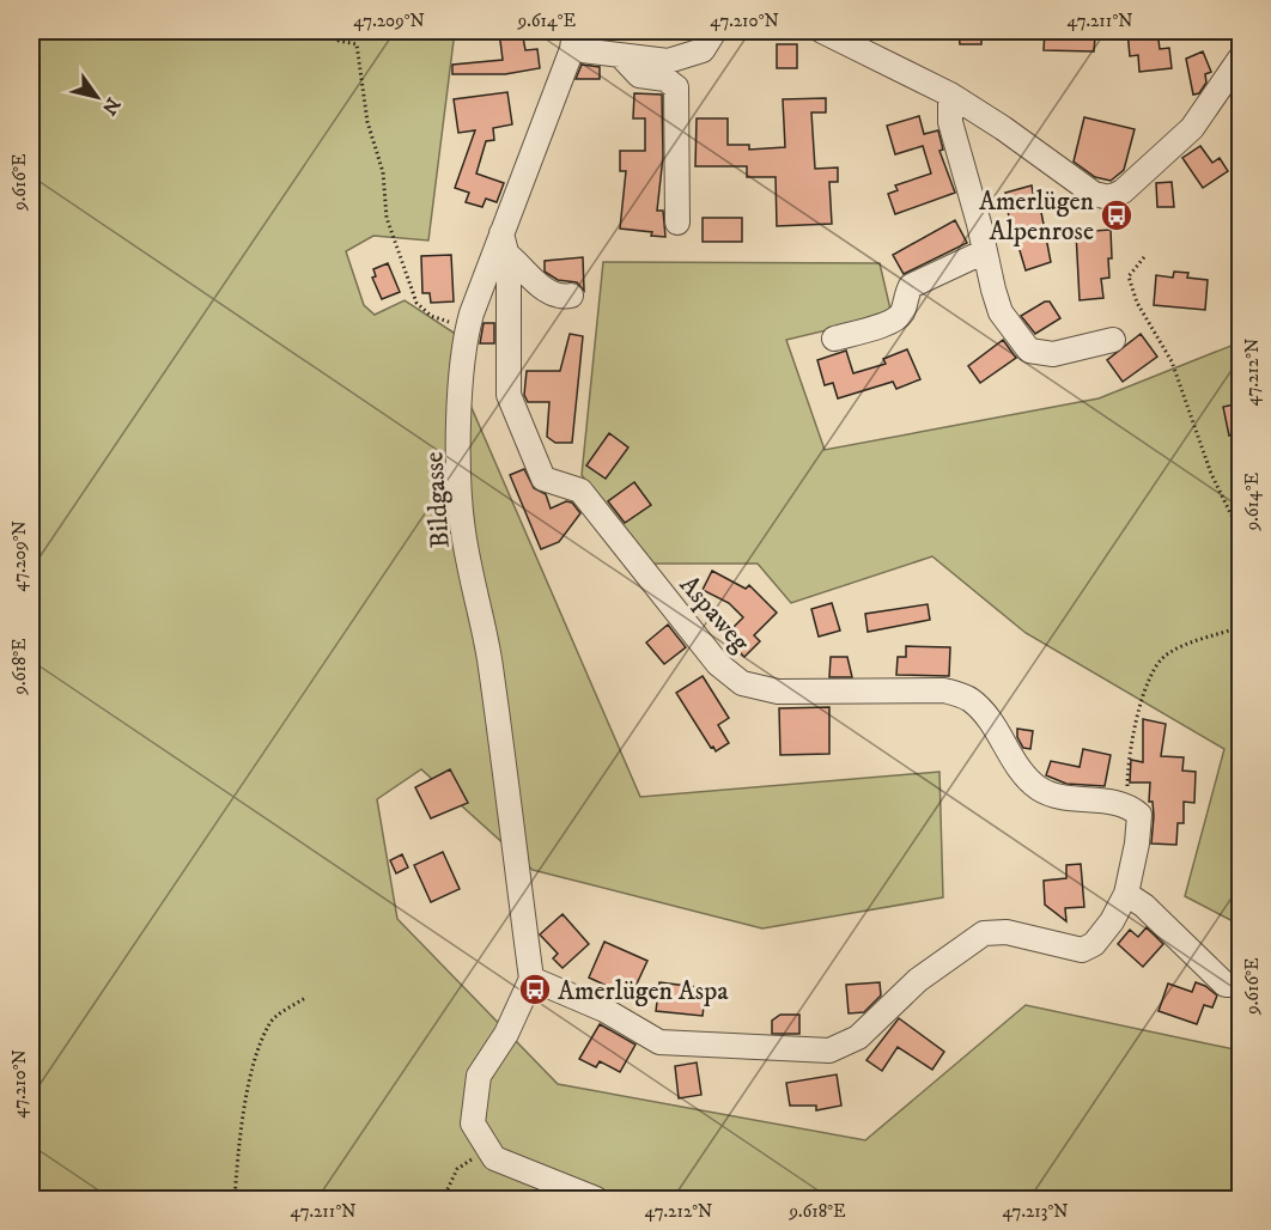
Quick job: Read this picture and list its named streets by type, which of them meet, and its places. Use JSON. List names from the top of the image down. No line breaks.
{"streets":{"street":["Bildgasse","Aspaweg"]},"crossings":[["Bildgasse","Aspaweg"]],"places":{"bus stop":["Amerlügen Alpenrose","Amerlügen Aspa"]},"north":"bottom right","coordinates":["47.209°N","9.614°E","47.210°N","47.211°N","9.616°E","47.212°N","9.618°E","47.213°N"]}
